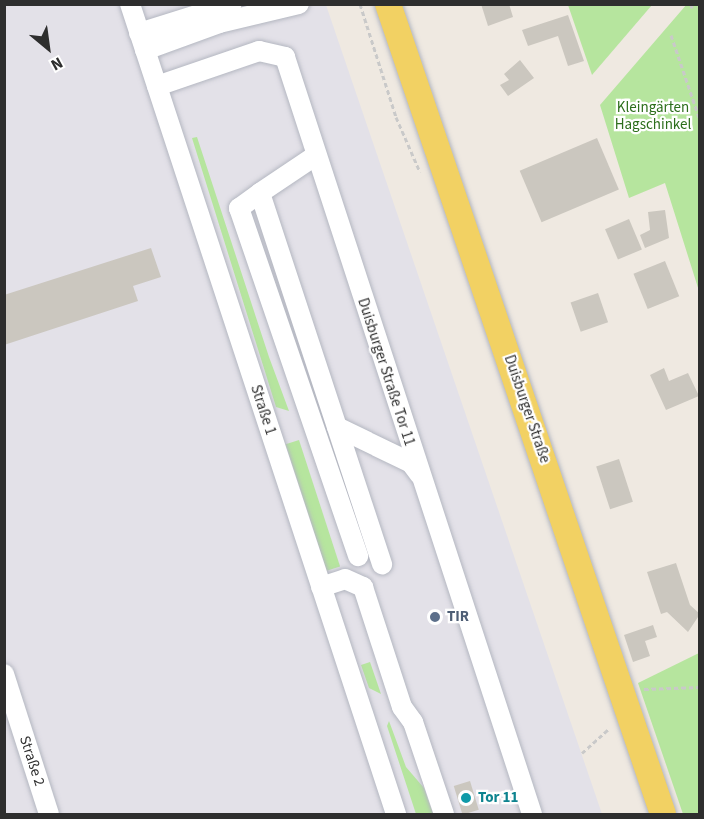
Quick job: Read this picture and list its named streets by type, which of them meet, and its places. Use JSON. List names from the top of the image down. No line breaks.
{"streets":{"main road":["Duisburger Straße"],"lane":["Duisburger Straße Tor 11","Straße 1","Straße 2"]},"crossings":[["Duisburger Straße Tor 11","Straße 1"]],"parks":["Kleingärten Hagschinkel"],"places":["TIR","Tor 11"],"north":"bottom right"}
